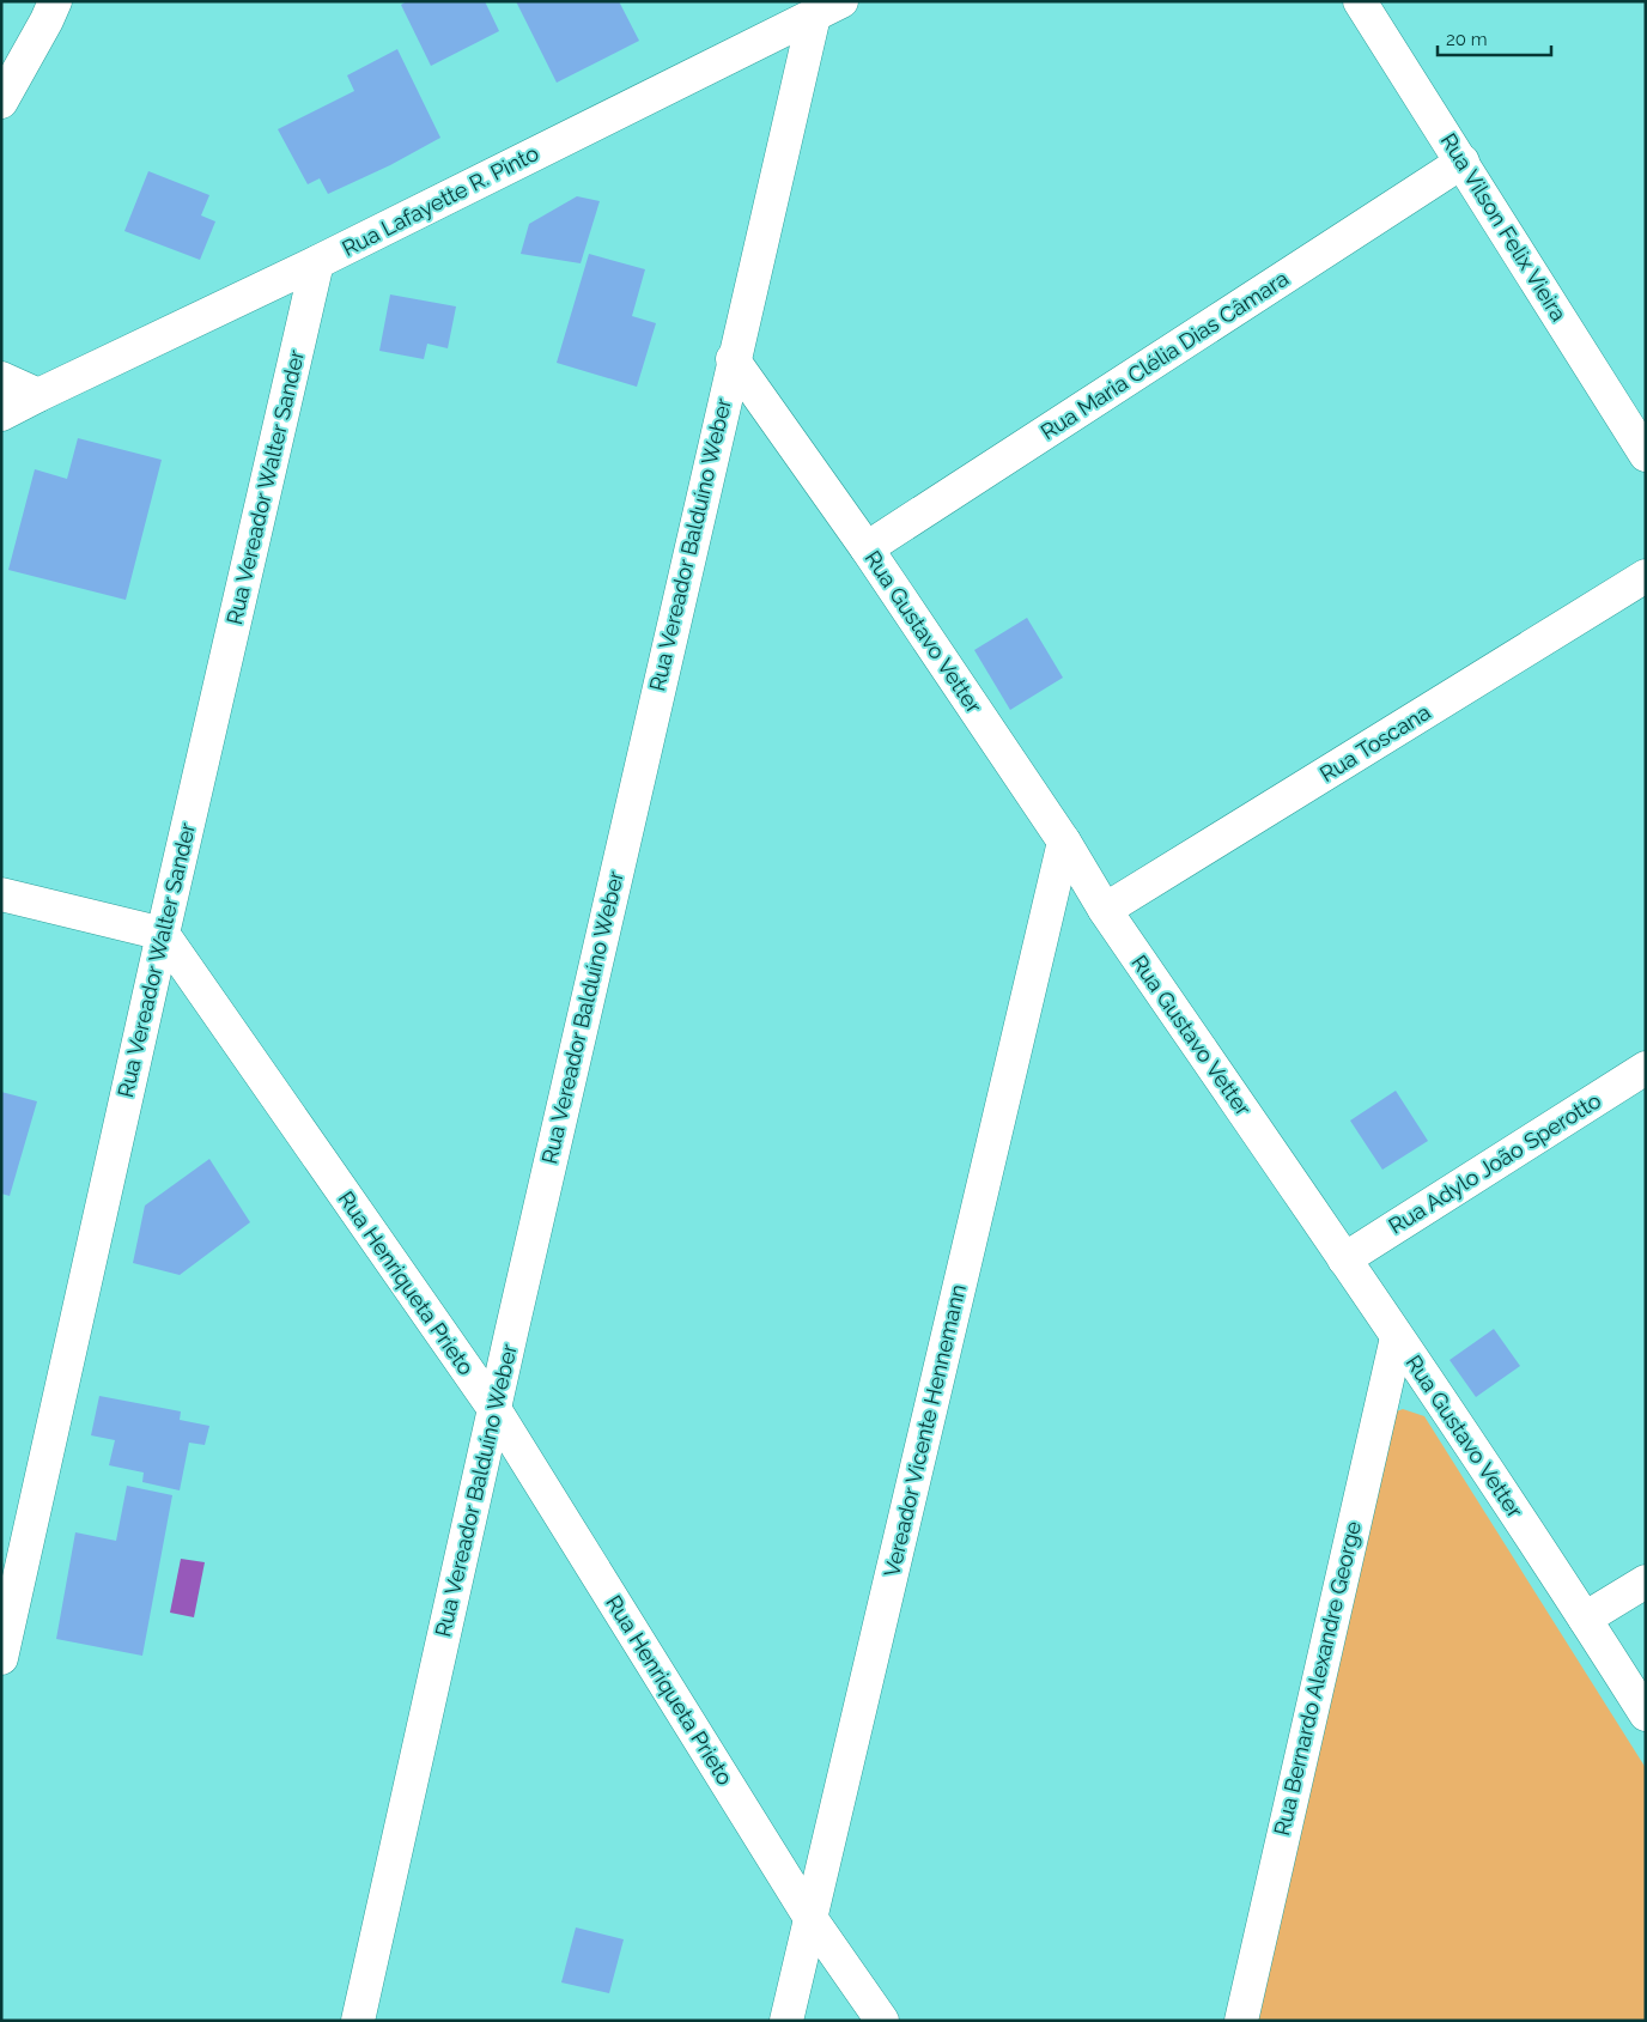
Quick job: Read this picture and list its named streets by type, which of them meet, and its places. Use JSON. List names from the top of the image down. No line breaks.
{"streets":{"street":["Rua Lafayette R. Pinto","Rua Vilson Felix Vieira","Rua Maria Clélia Dias Câmara","Rua Vereador Walter Sander","Rua Vereador Balduíno Weber","Rua Gustavo Vetter","Rua Toscana","Rua Adylo João Sperotto","Rua Henriqueta Prieto","Vereador Vicente Hennemann","Rua Bernardo Alexandre George"]},"crossings":[["Rua Lafayette R. Pinto","Rua Vereador Walter Sander"],["Rua Lafayette R. Pinto","Rua Vereador Balduíno Weber"],["Rua Vilson Felix Vieira","Rua Maria Clélia Dias Câmara"],["Rua Maria Clélia Dias Câmara","Rua Gustavo Vetter"],["Rua Vereador Walter Sander","Rua Henriqueta Prieto"],["Rua Vereador Balduíno Weber","Rua Gustavo Vetter"],["Rua Vereador Balduíno Weber","Rua Henriqueta Prieto"],["Rua Gustavo Vetter","Rua Toscana"],["Rua Gustavo Vetter","Rua Adylo João Sperotto"],["Rua Gustavo Vetter","Vereador Vicente Hennemann"],["Rua Gustavo Vetter","Rua Bernardo Alexandre George"],["Rua Henriqueta Prieto","Vereador Vicente Hennemann"]],"scale_bar":"20 m"}
